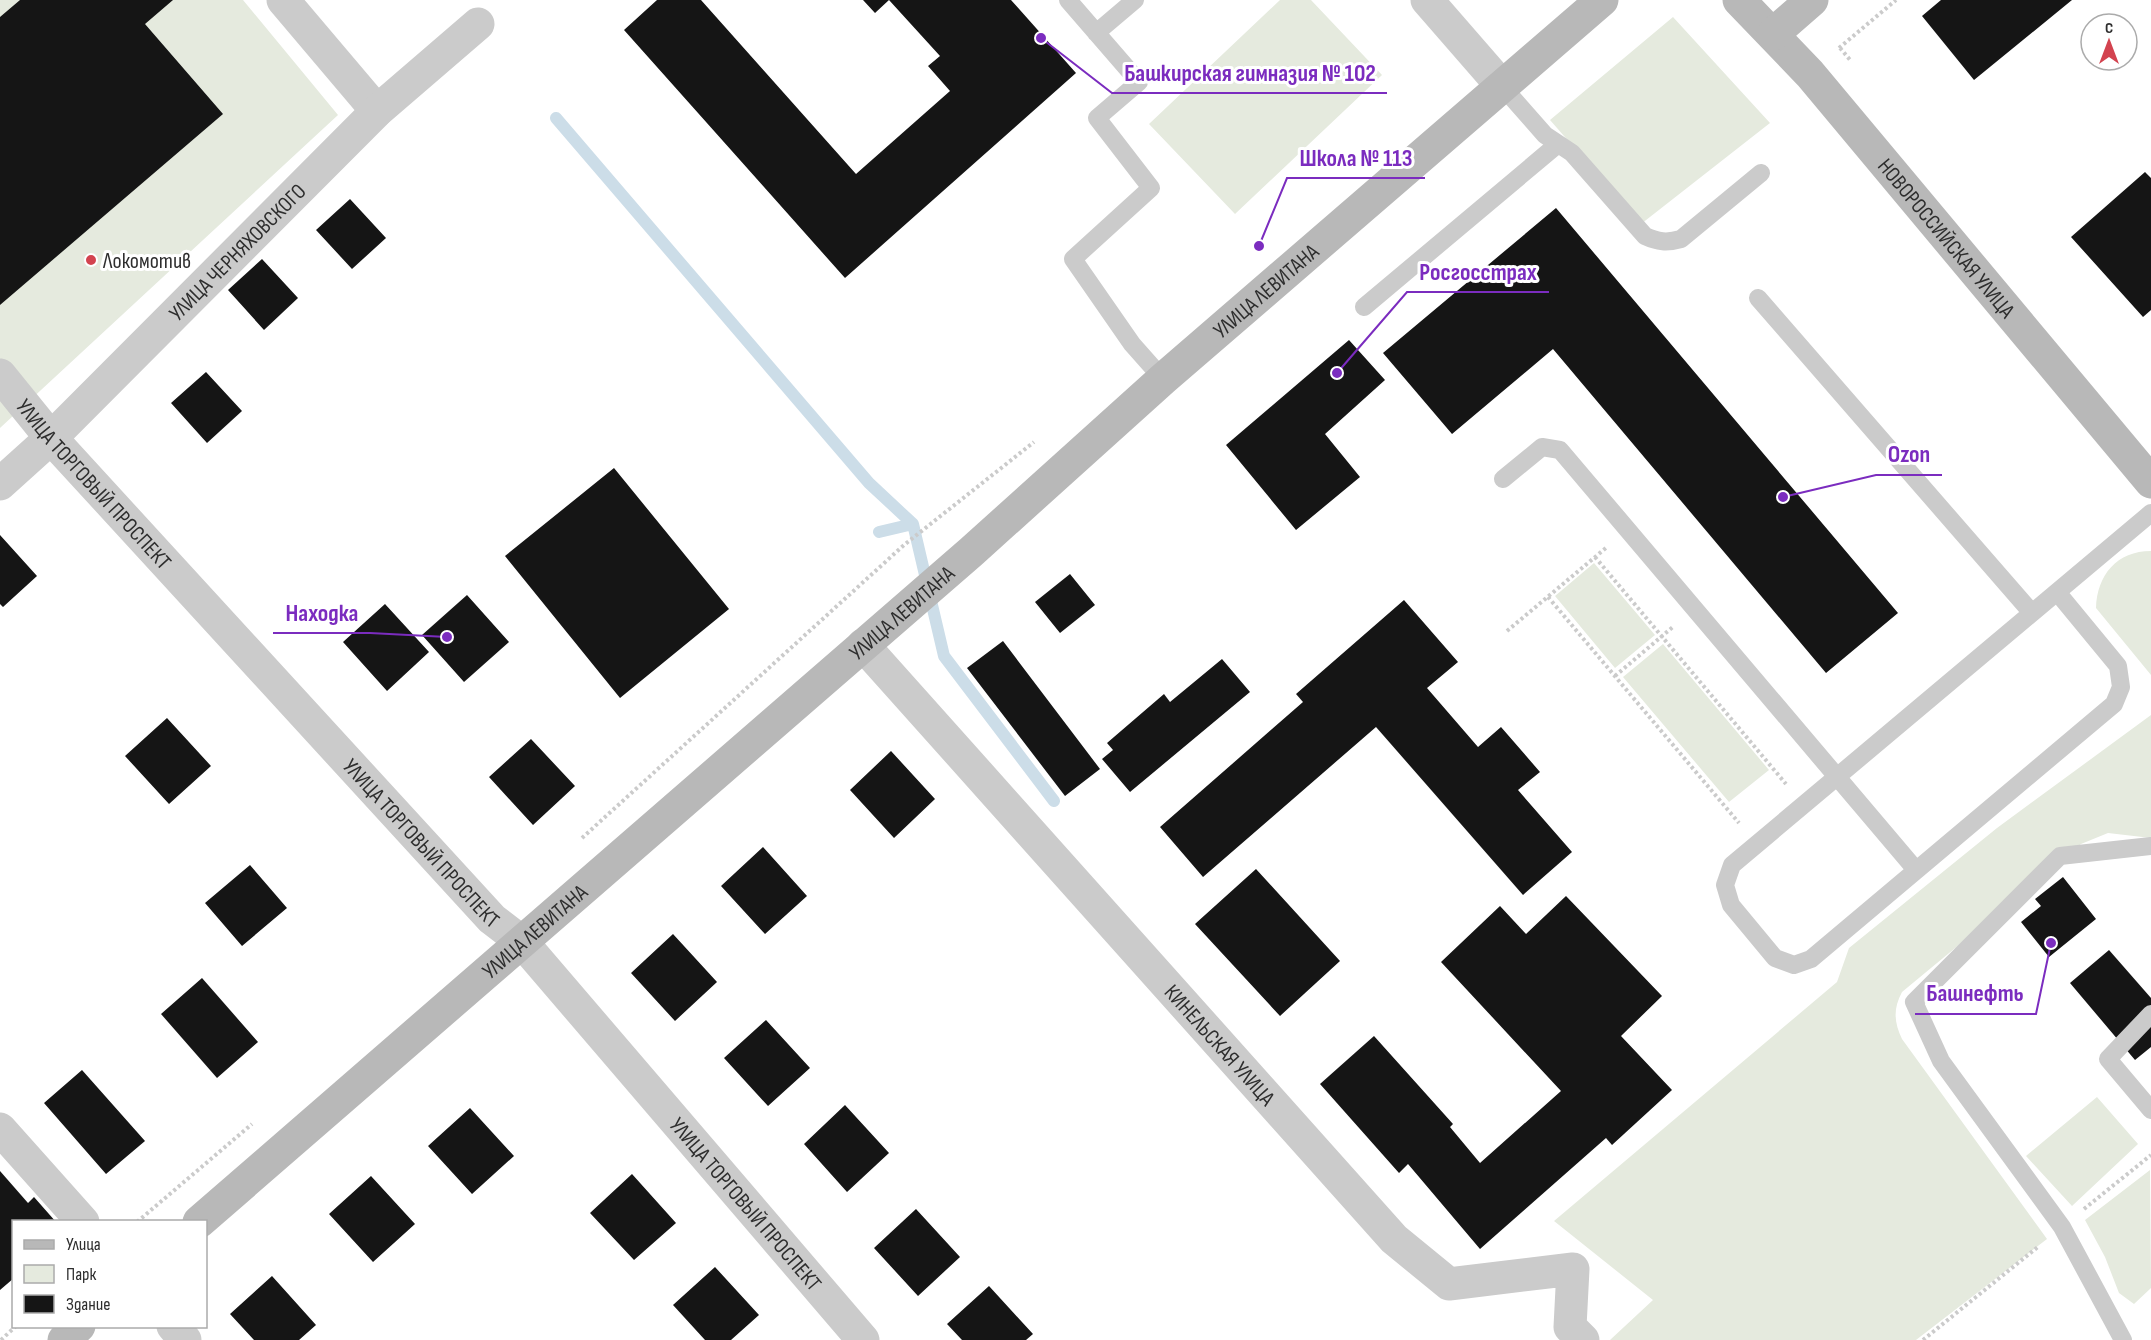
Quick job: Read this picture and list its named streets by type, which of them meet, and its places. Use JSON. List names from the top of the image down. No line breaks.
{"streets":{"street":["НОВОРОССИЙСКАЯ УЛИЦА","УЛИЦА ЧЕРНЯХОВСКОГО","УЛИЦА ЛЕВИТАНА","УЛИЦА ТОРГОВЫЙ ПРОСПЕКТ","КИНЕЛЬСКАЯ УЛИЦА"]},"crossings":[["УЛИЦА ЧЕРНЯХОВСКОГО","УЛИЦА ТОРГОВЫЙ ПРОСПЕКТ"],["УЛИЦА ЛЕВИТАНА","УЛИЦА ТОРГОВЫЙ ПРОСПЕКТ"],["УЛИЦА ЛЕВИТАНА","КИНЕЛЬСКАЯ УЛИЦА"]],"places":["Башкирская гимназия № 102","Школа № 113","Локомотив","Росгосстрах","Ozon","Находка","Башнефть"],"legend":["Улица","Парк","Здание"],"north":"top"}
